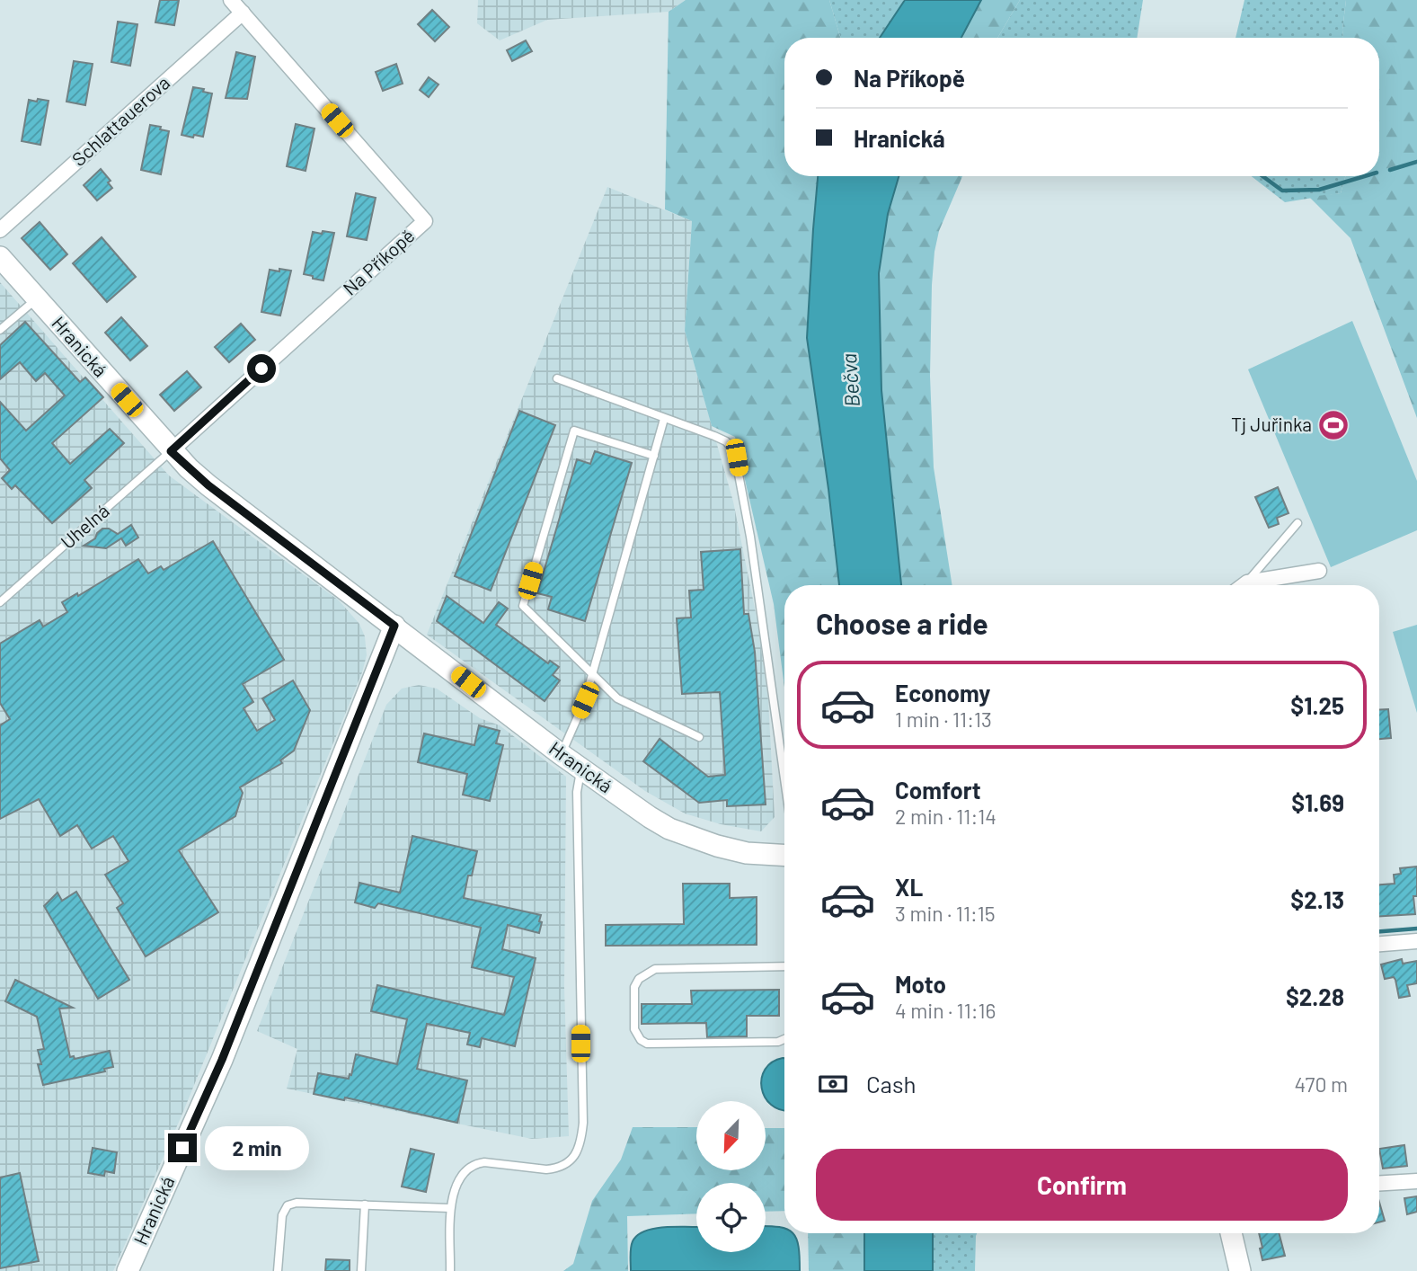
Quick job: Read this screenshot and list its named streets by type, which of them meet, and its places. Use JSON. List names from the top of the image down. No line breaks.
{"streets":{"street":["Schlattauerova","Na Příkopě","Hranická"],"lane":["Uhelná"]},"crossings":[["Schlattauerova","Na Příkopě"],["Na Příkopě","Hranická"],["Na Příkopě","Uhelná"],["Hranická","Uhelná"]],"water":["Bečva"],"places":{"sports":["Tj Juřinka"]},"north":"bottom left","page":{"banner":["Na Příkopě","Hranická"],"heading":"Choose a ride","list":[{"name":"Economy","note":"1 min · 11:13","value":"$1.25"},{"name":"Comfort","note":"2 min · 11:14","value":"$1.69"},{"name":"XL","note":"3 min · 11:15","value":"$2.13"},{"name":"Moto","note":"4 min · 11:16","value":"$2.28"}],"pay":["Cash","470 m"],"bubble":"2 min","buttons":"Confirm"}}
